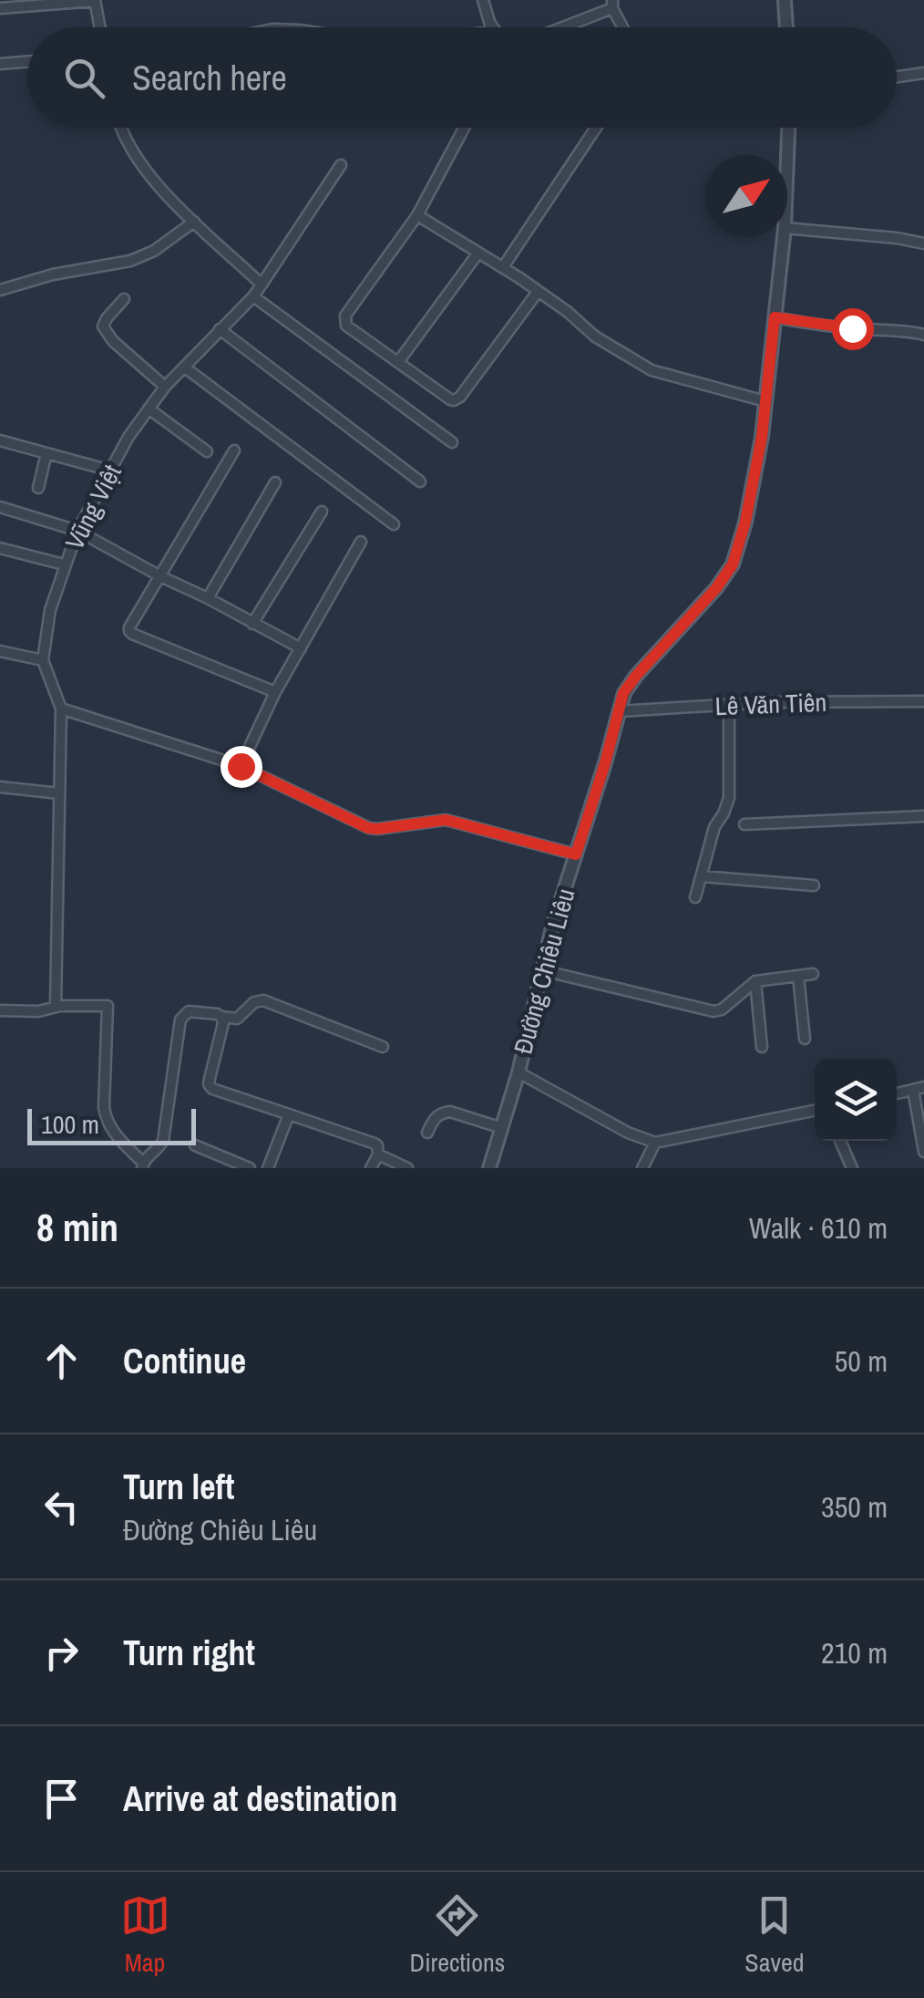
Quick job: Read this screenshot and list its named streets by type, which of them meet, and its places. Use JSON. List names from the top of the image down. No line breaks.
{"streets":{"street":["Vũng Việt","Lê Văn Tiên","Đường Chiêu Liêu"]},"crossings":[["Lê Văn Tiên","Đường Chiêu Liêu"]],"scale_bar":"100 m","north":"top right","page":{"search":"Search here","scale":"100 m","heading":["8 min","Walk · 610 m"],"list":[["Continue","50 m"],["Turn left","Đường Chiêu Liêu","350 m"],["Turn right","210 m"],"Arrive at destination"],"nav":["Map","Directions","Saved"]}}
